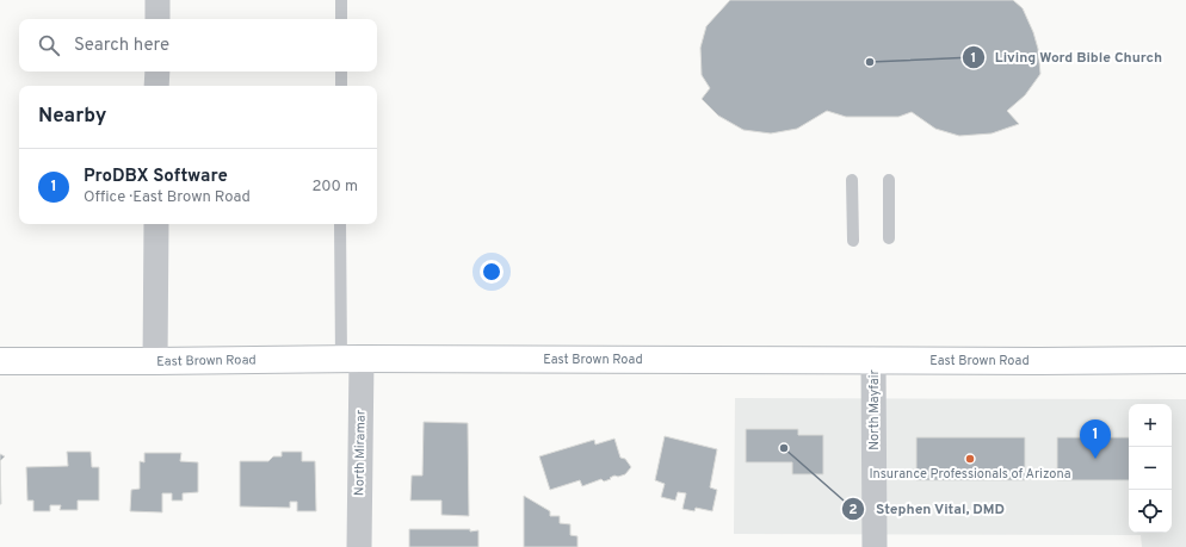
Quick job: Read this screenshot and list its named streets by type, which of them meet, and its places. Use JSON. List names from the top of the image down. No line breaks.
{"streets":{"main road":["East Brown Road"],"street":["North Mayfair","North Miramar"]},"crossings":[["East Brown Road","North Mayfair"],["East Brown Road","North Miramar"]],"places":["Living Word Bible Church","Stephen Vital, DMD","Insurance Professionals of Arizona"],"page":{"search":"Search here","heading":"Nearby","list":[{"mark":"1","name":"ProDBX Software","note":"Office · East Brown Road","value":"200 m"}],"map_buttons":["+","−"],"pins":"1"}}
